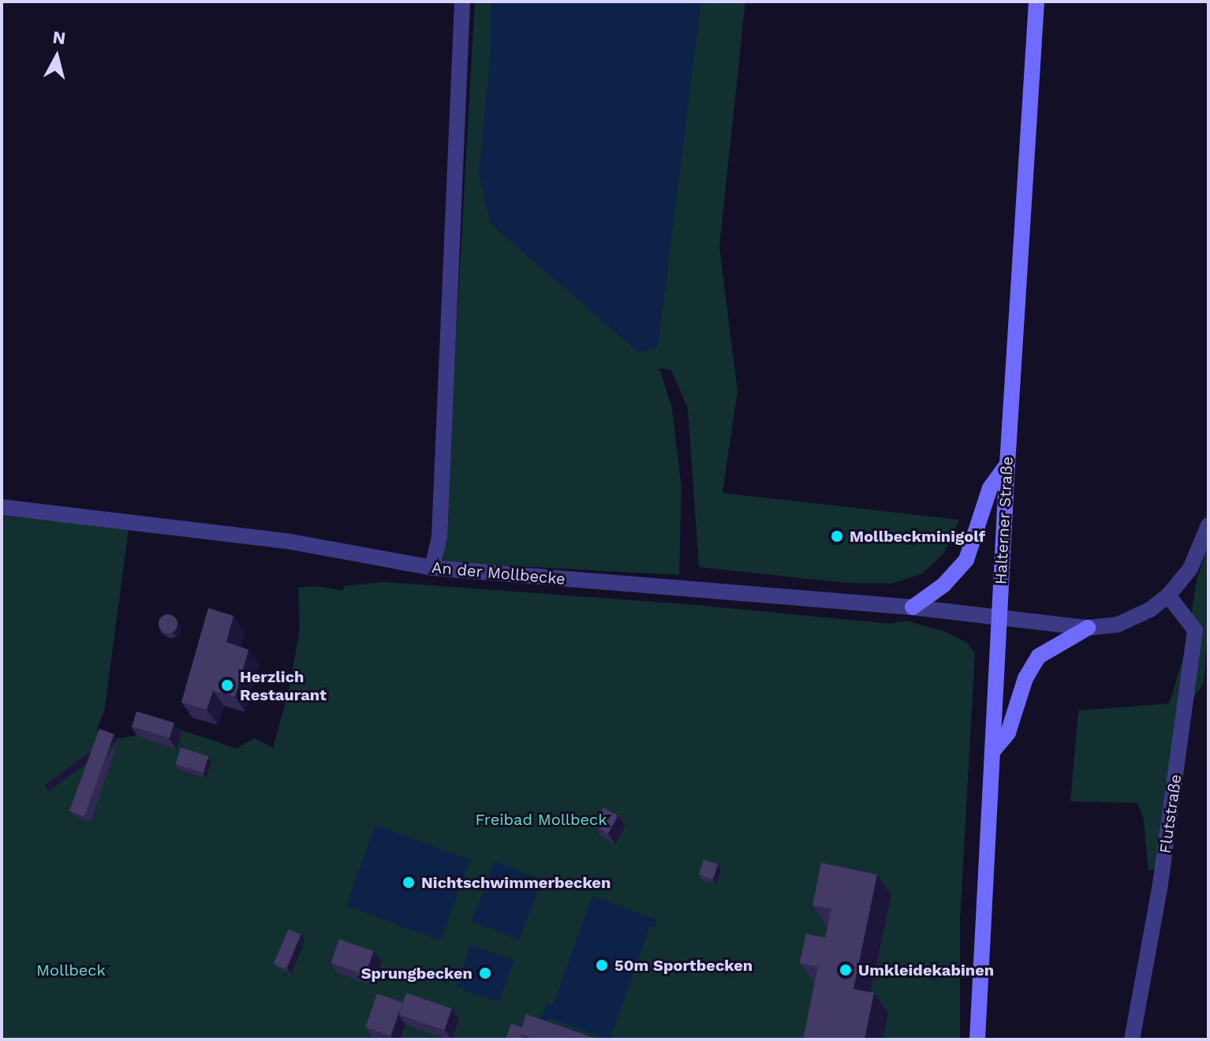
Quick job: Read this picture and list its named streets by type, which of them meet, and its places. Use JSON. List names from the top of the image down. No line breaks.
{"streets":{"main road":["Halterner Straße"],"street":["An der Mollbecke","Flutstraße"]},"crossings":[["Halterner Straße","An der Mollbecke"]],"parks":["Freibad Mollbeck","Mollbeck"],"places":["Mollbeckminigolf","Herzlich Restaurant","Nichtschwimmerbecken","50m Sportbecken","Umkleidekabinen","Sprungbecken"],"north":"top"}
